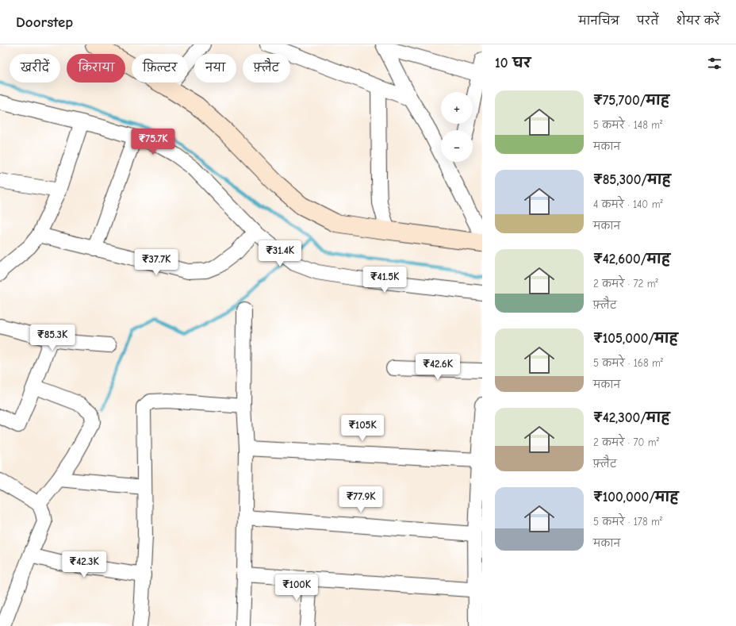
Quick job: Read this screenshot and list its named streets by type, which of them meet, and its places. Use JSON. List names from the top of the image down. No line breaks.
{"page":{"header":"Doorstep","nav":["मानचित्र","परतें","शेयर करें"],"heading":"10 घर","chip":["खरीदें","किराया","फ़िल्टर","नया","फ़्लैट"],"list":[{"name":"₹75,700/माह","note":"5 कमरे · 148 m² · मकान"},{"name":"₹85,300/माह","note":"4 कमरे · 140 m² · मकान"},{"name":"₹42,600/माह","note":"2 कमरे · 72 m² · फ़्लैट"},{"name":"₹105,000/माह","note":"5 कमरे · 168 m² · मकान"},{"name":"₹42,300/माह","note":"2 कमरे · 70 m² · फ़्लैट"},{"name":"₹100,000/माह","note":"5 कमरे · 178 m² · मकान"}],"map_buttons":["+","−"],"price":["₹75.7K","₹31.4K","₹37.7K","₹41.5K","₹85.3K","₹42.6K","₹105K","₹77.9K","₹42.3K","₹100K"]}}
